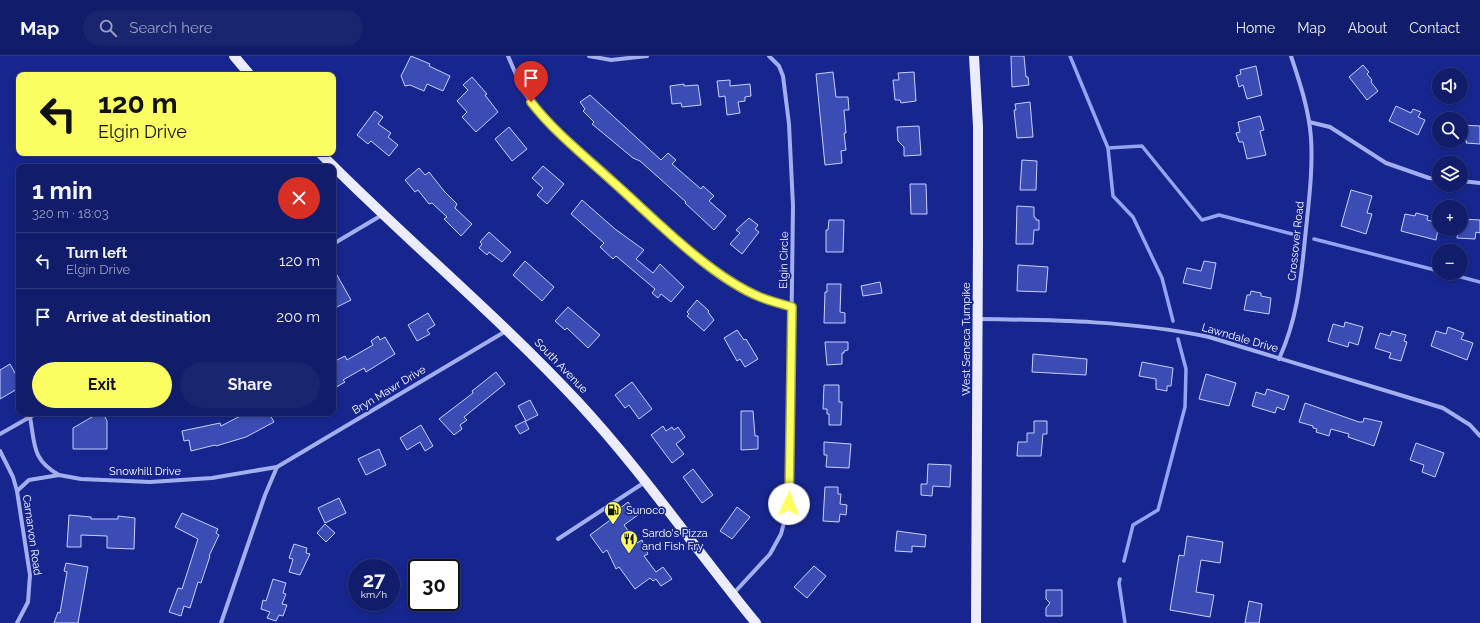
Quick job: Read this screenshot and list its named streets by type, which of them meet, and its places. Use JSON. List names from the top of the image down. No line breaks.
{"streets":{"main road":["West Seneca Turnpike","South Avenue"],"street":["Crossover Road","Elgin Circle","Lawndale Drive","Bryn Mawr Drive","Snowhill Drive","Carnarvon Road"]},"crossings":[["Crossover Road","Lawndale Drive"],["Elgin Circle","South Avenue"],["Lawndale Drive","West Seneca Turnpike"],["South Avenue","Bryn Mawr Drive"],["Bryn Mawr Drive","Snowhill Drive"],["Snowhill Drive","Carnarvon Road"]],"places":{"fuel station":["Sunoco"],"restaurant":["Sardo's Pizza and Fish Fry"]},"page":{"header":"Map","search":"Search here","nav":["Home","Map","About","Contact"],"map_buttons":["+","−"],"turn":["120 m","Elgin Drive"],"heading":["1 min","320 m · 18:03"],"list":[{"name":"Turn left","note":"Elgin Drive","value":"120 m"},{"name":"Arrive at destination","value":"200 m"}],"buttons":["Exit","Share"],"speed":"27 km/h","limit":"30"}}
